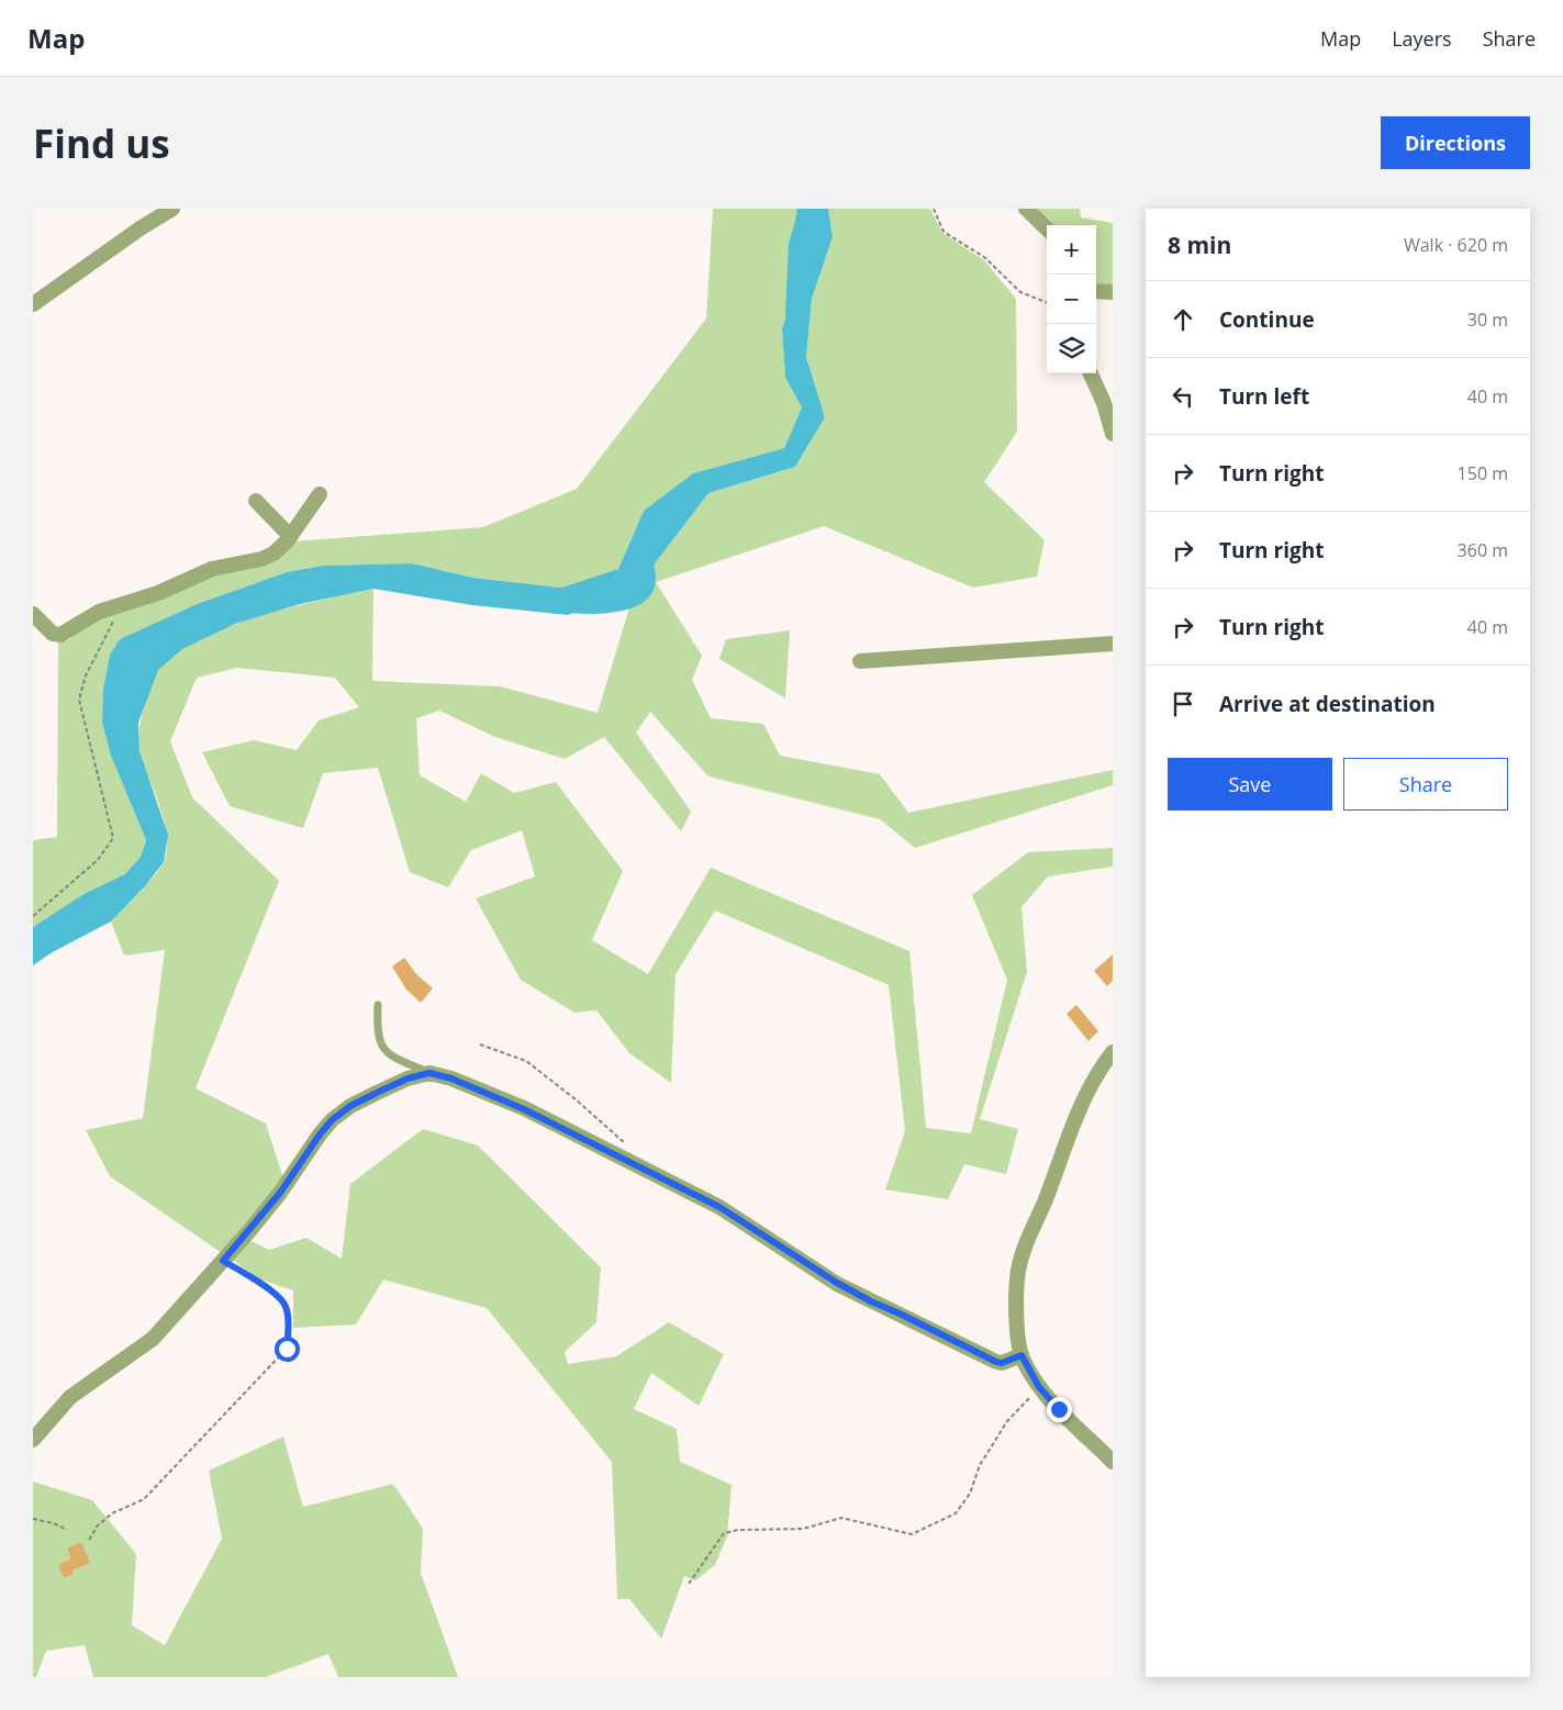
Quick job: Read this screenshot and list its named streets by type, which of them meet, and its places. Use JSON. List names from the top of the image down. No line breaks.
{"page":{"header":"Map","nav":["Map","Layers","Share"],"buttons":["Directions",["Save","Share"]],"title":"Find us","heading":["8 min","Walk · 620 m"],"map_buttons":["+","−"],"list":[["Continue","30 m"],["Turn left","40 m"],["Turn right","150 m"],["Turn right","360 m"],["Turn right","40 m"],"Arrive at destination"]}}
